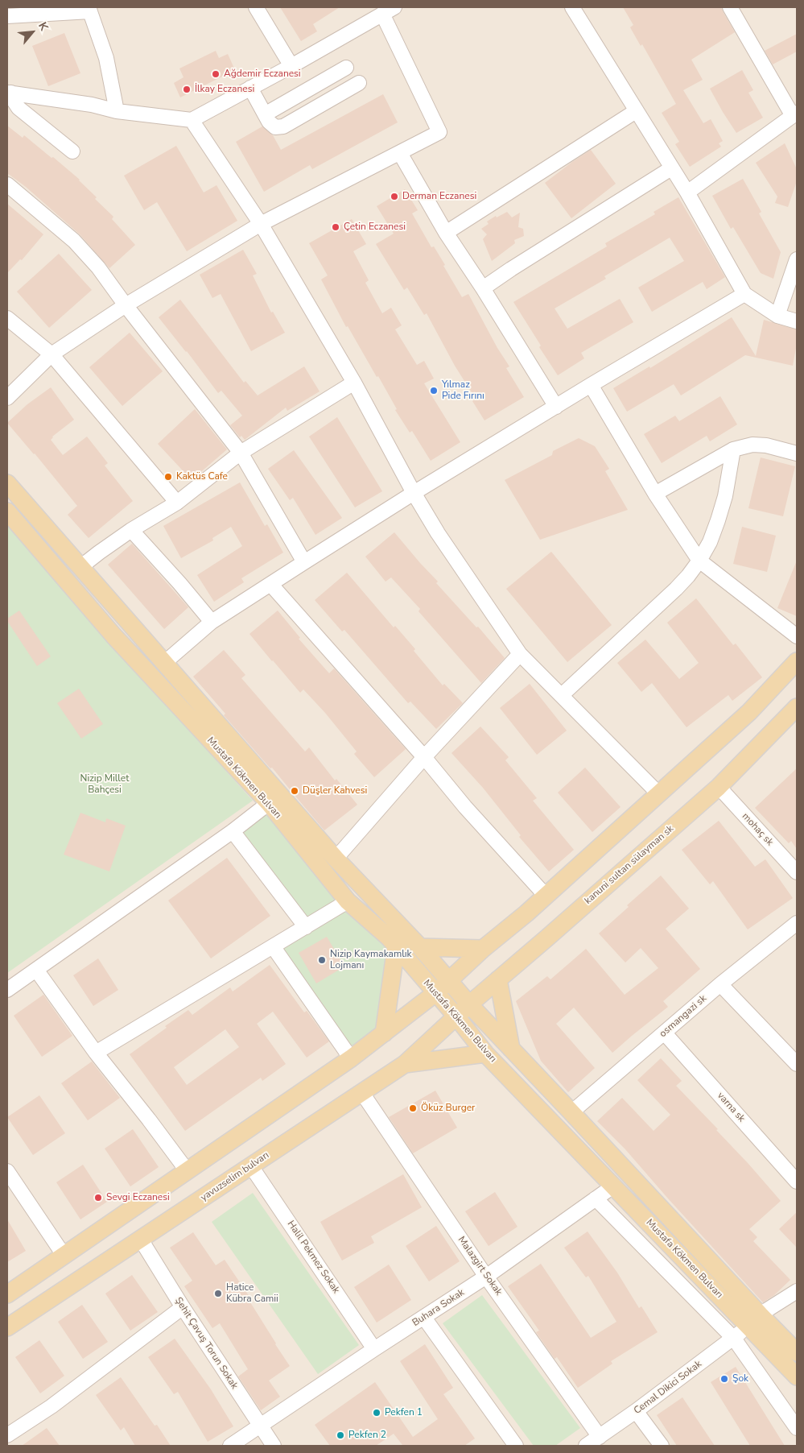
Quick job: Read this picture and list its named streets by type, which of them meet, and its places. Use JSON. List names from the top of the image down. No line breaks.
{"streets":{"main road":["Mustafa Kökmen Bulvarı","kanuni sultan sülayman sk","yavuzselim bulvarı"],"street":["mohaç sk","osmangazi sk","varna sk","Halil Pekmez Sokak","Malazgirt Sokak","Buhara Sokak","Şehit Çavuş Torun Sokak","Cemal Dikici Sokak"]},"crossings":[["Mustafa Kökmen Bulvarı","kanuni sultan sülayman sk"],["Mustafa Kökmen Bulvarı","osmangazi sk"],["Mustafa Kökmen Bulvarı","yavuzselim bulvarı"],["Mustafa Kökmen Bulvarı","Buhara Sokak"],["Mustafa Kökmen Bulvarı","Cemal Dikici Sokak"],["mohaç sk","kanuni sultan sülayman sk"],["kanuni sultan sülayman sk","yavuzselim bulvarı"],["osmangazi sk","varna sk"],["yavuzselim bulvarı","Halil Pekmez Sokak"],["yavuzselim bulvarı","Malazgirt Sokak"],["yavuzselim bulvarı","Şehit Çavuş Torun Sokak"],["Halil Pekmez Sokak","Buhara Sokak"],["Malazgirt Sokak","Buhara Sokak"],["Malazgirt Sokak","Cemal Dikici Sokak"],["Buhara Sokak","Şehit Çavuş Torun Sokak"]],"parks":["Nizip Millet Bahçesi"],"places":["Ağdemir Eczanesi","İlkay Eczanesi","Derman Eczanesi","Çetin Eczanesi","Yılmaz Pide Fırını","Kaktüs Cafe","Düşler Kahvesi","Nizip Kaymakamlık Lojmanı","Öküz Burger","Sevgi Eczanesi","Hatice Kübra Camii","Şok","Pekfen 1","Pekfen 2"],"north":"top right"}
